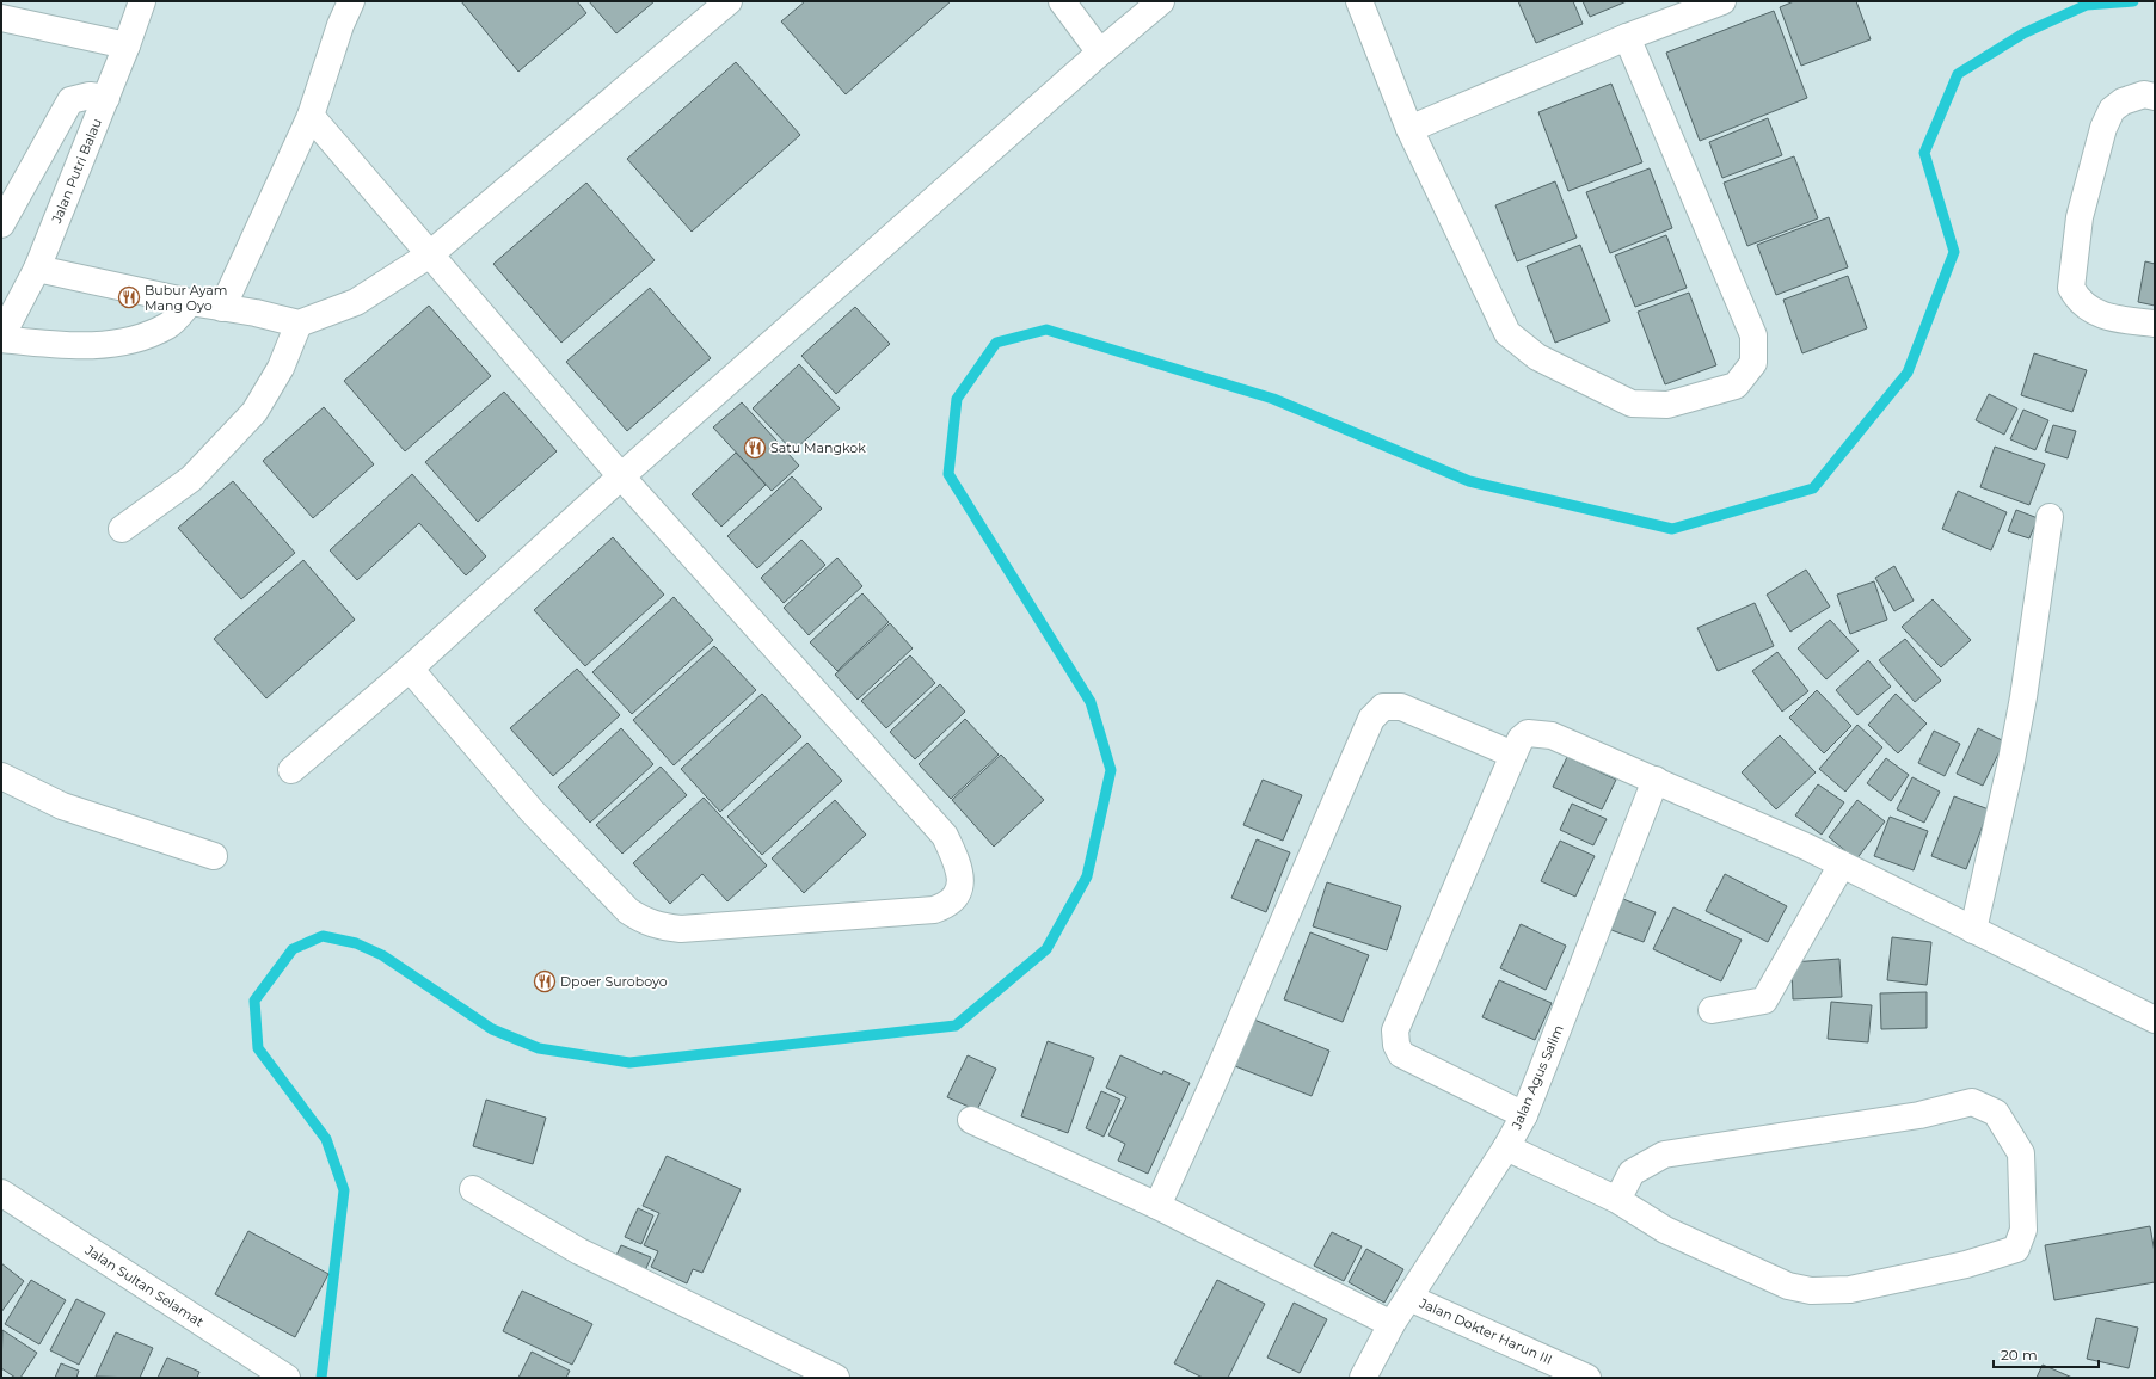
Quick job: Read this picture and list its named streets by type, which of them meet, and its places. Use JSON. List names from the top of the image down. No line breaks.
{"streets":{"street":["Jalan Putri Balau","Jalan Agus Salim","Jalan Sultan Selamat","Jalan Dokter Harun III"]},"crossings":[["Jalan Agus Salim","Jalan Dokter Harun III"]],"places":{"restaurant":["Bubur Ayam Mang Oyo","Satu Mangkok","Dpoer Suroboyo"]},"scale_bar":"20 m"}
